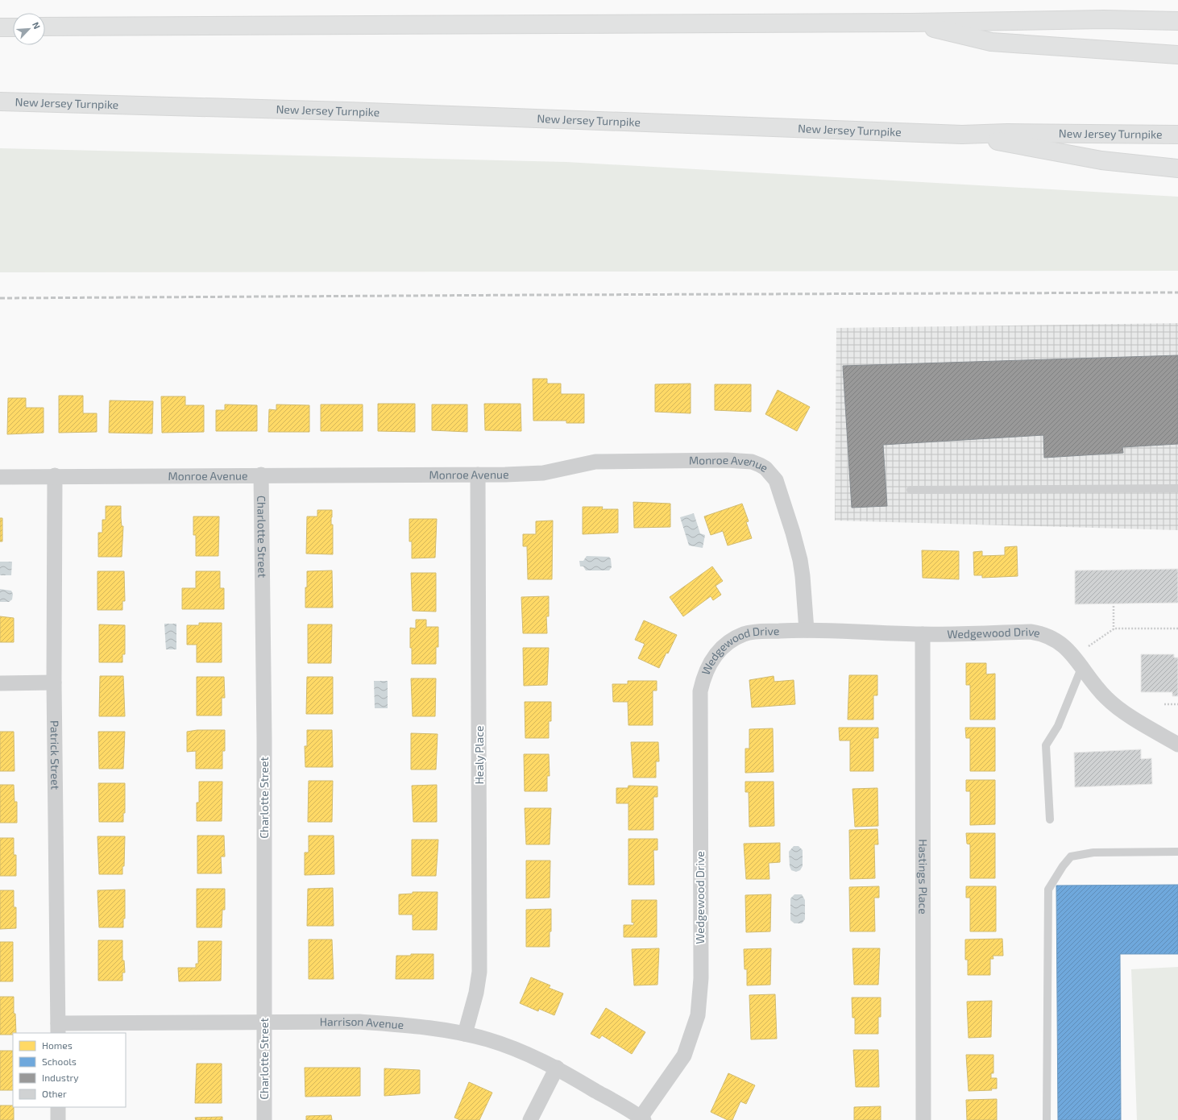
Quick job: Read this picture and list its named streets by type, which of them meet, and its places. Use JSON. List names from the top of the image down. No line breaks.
{"streets":{"highway":["New Jersey Turnpike"],"street":["Monroe Avenue","Charlotte Street","Wedgewood Drive","Patrick Street","Healy Place","Hastings Place","Harrison Avenue"]},"crossings":[["Monroe Avenue","Charlotte Street"],["Monroe Avenue","Wedgewood Drive"],["Monroe Avenue","Patrick Street"],["Monroe Avenue","Healy Place"],["Charlotte Street","Harrison Avenue"],["Wedgewood Drive","Hastings Place"],["Wedgewood Drive","Harrison Avenue"],["Patrick Street","Harrison Avenue"],["Healy Place","Harrison Avenue"]],"legend":["Homes","Schools","Industry","Other"],"north":"top right"}
